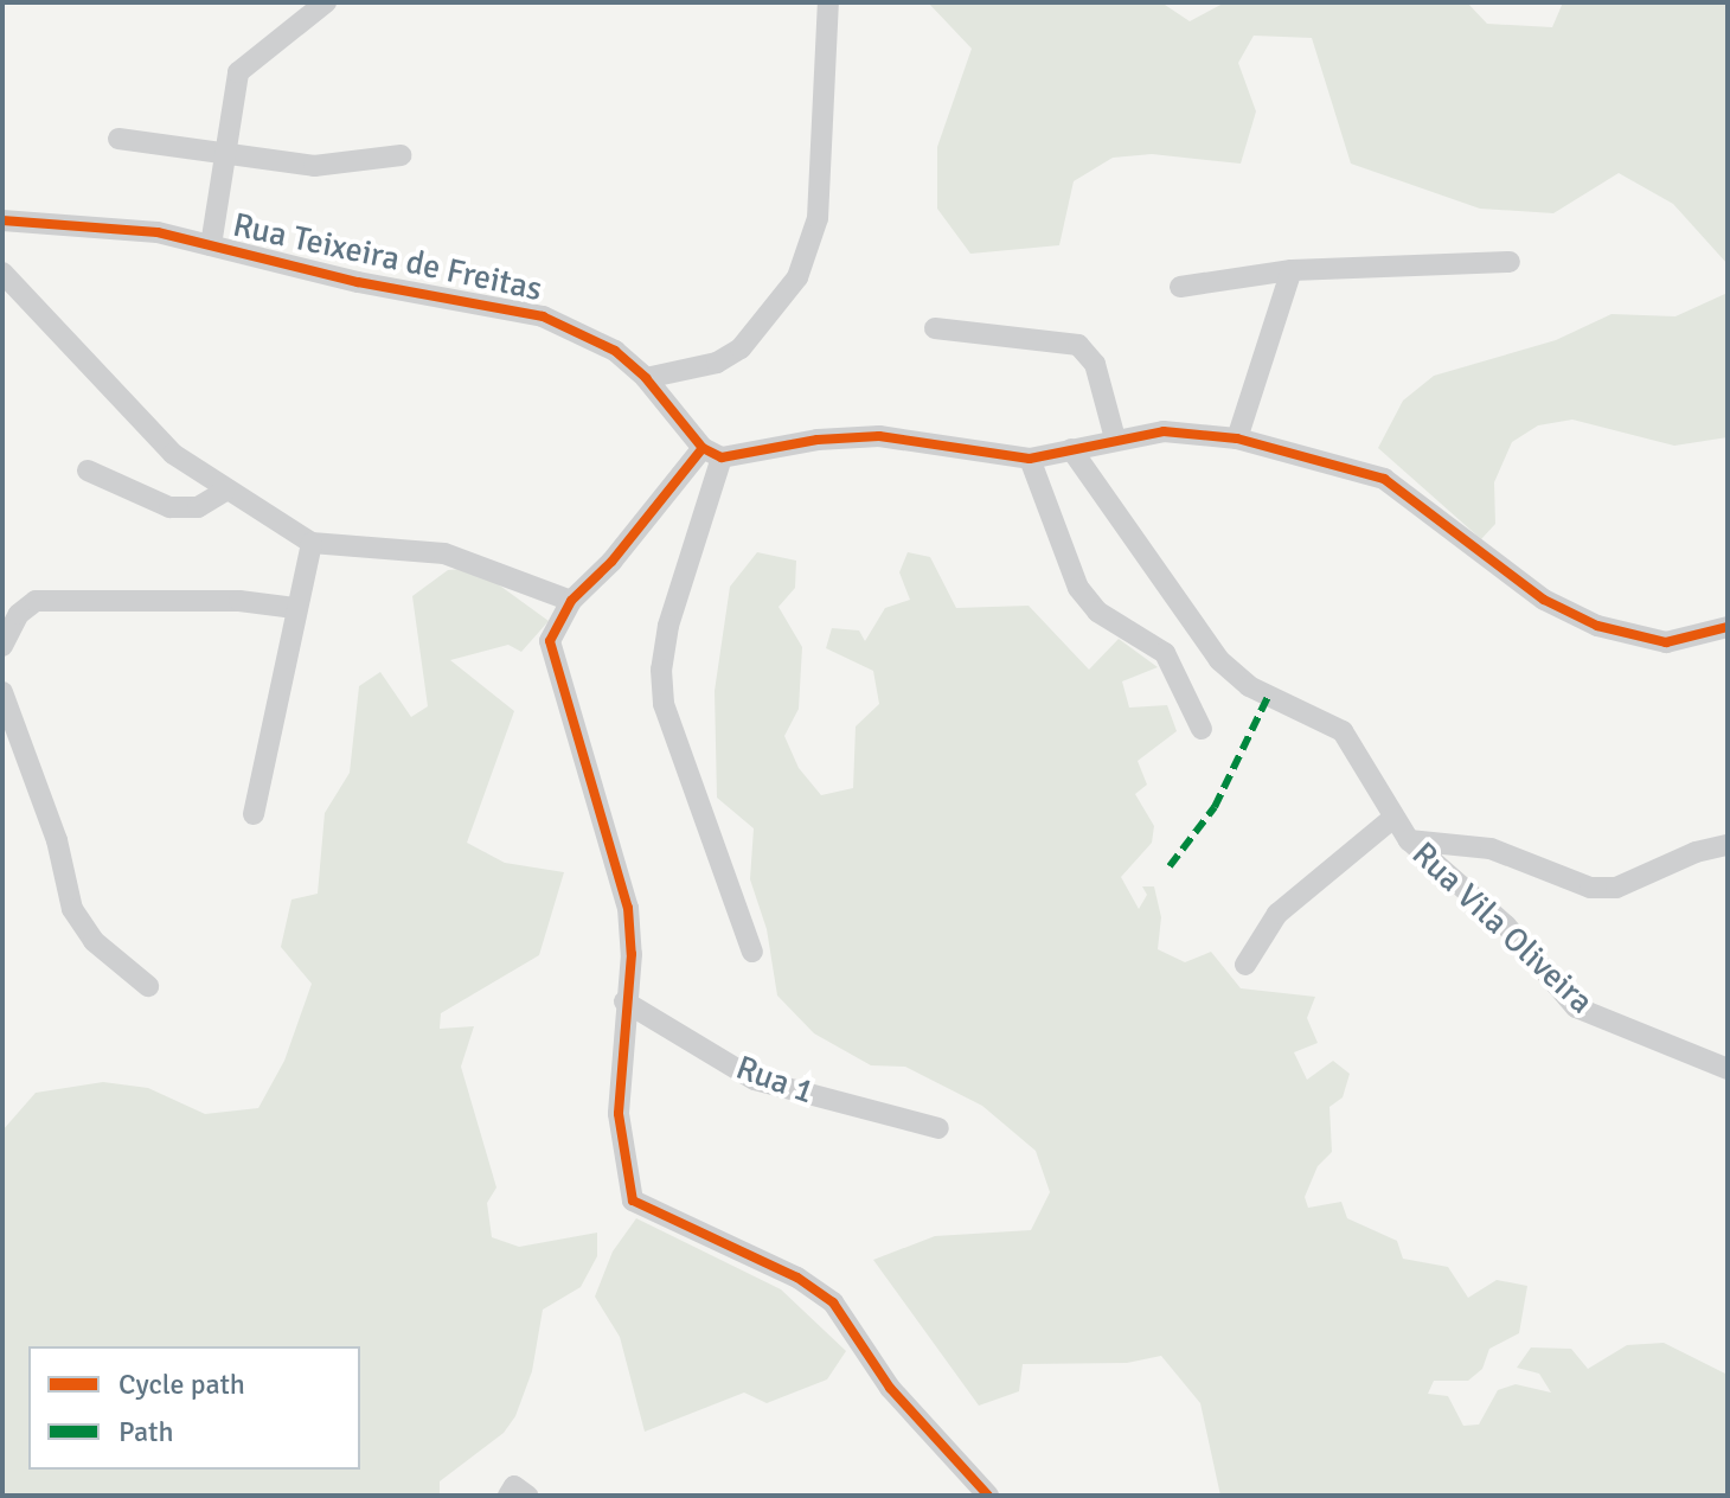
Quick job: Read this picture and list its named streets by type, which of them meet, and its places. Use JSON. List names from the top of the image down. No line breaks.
{"streets":{"street":["Rua Teixeira de Freitas","Rua Vila Oliveira","Rua 1"]},"legend":["Cycle path","Path"]}
